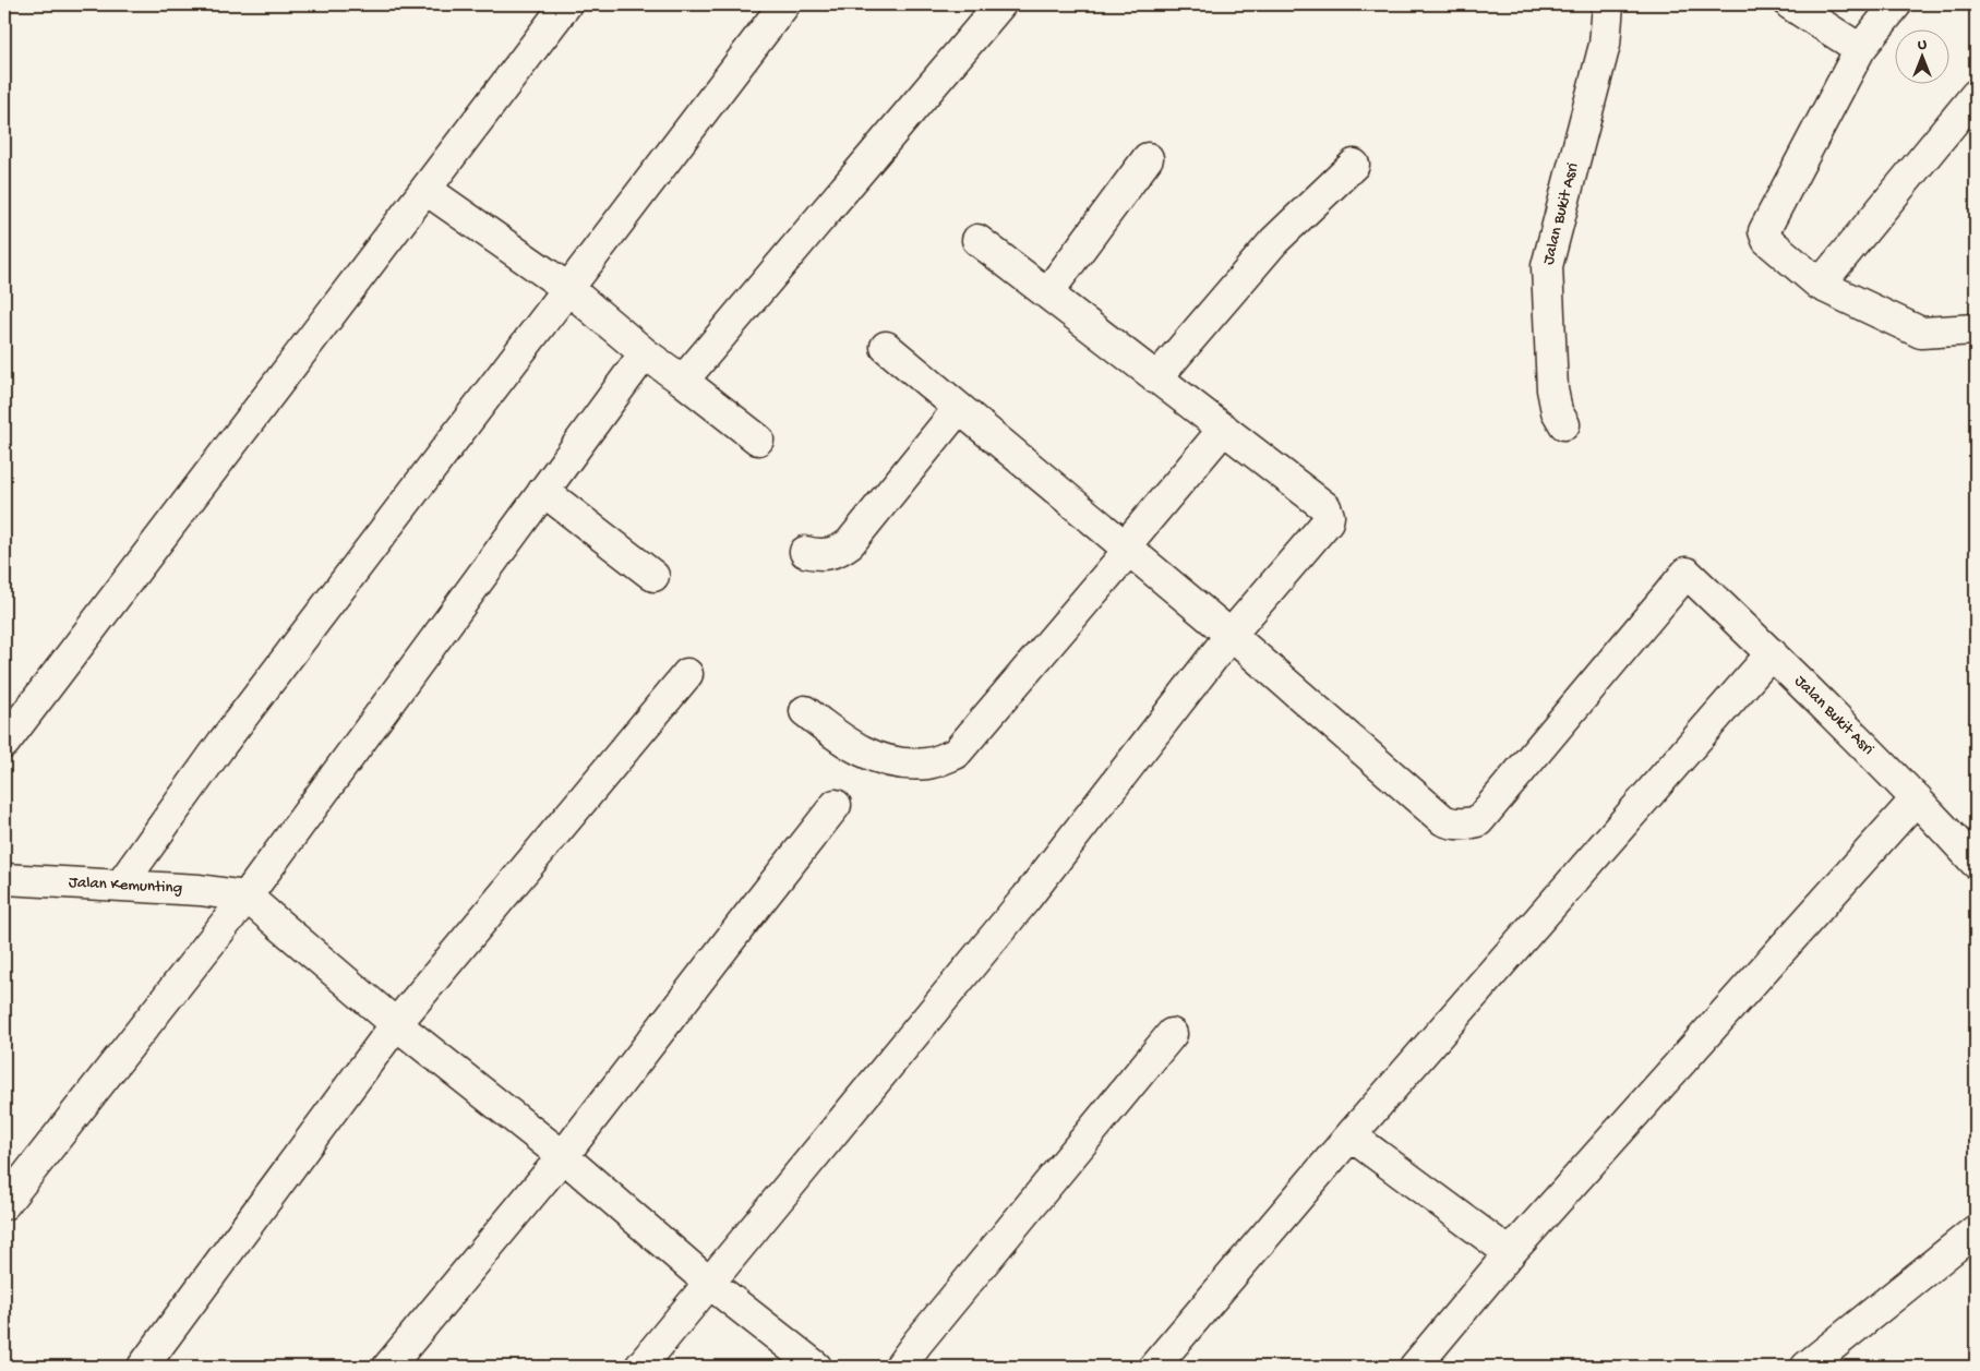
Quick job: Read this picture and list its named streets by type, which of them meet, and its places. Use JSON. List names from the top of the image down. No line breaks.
{"streets":{"street":["Jalan Bukit Asri","Jalan Kemunting"]},"north":"top"}
